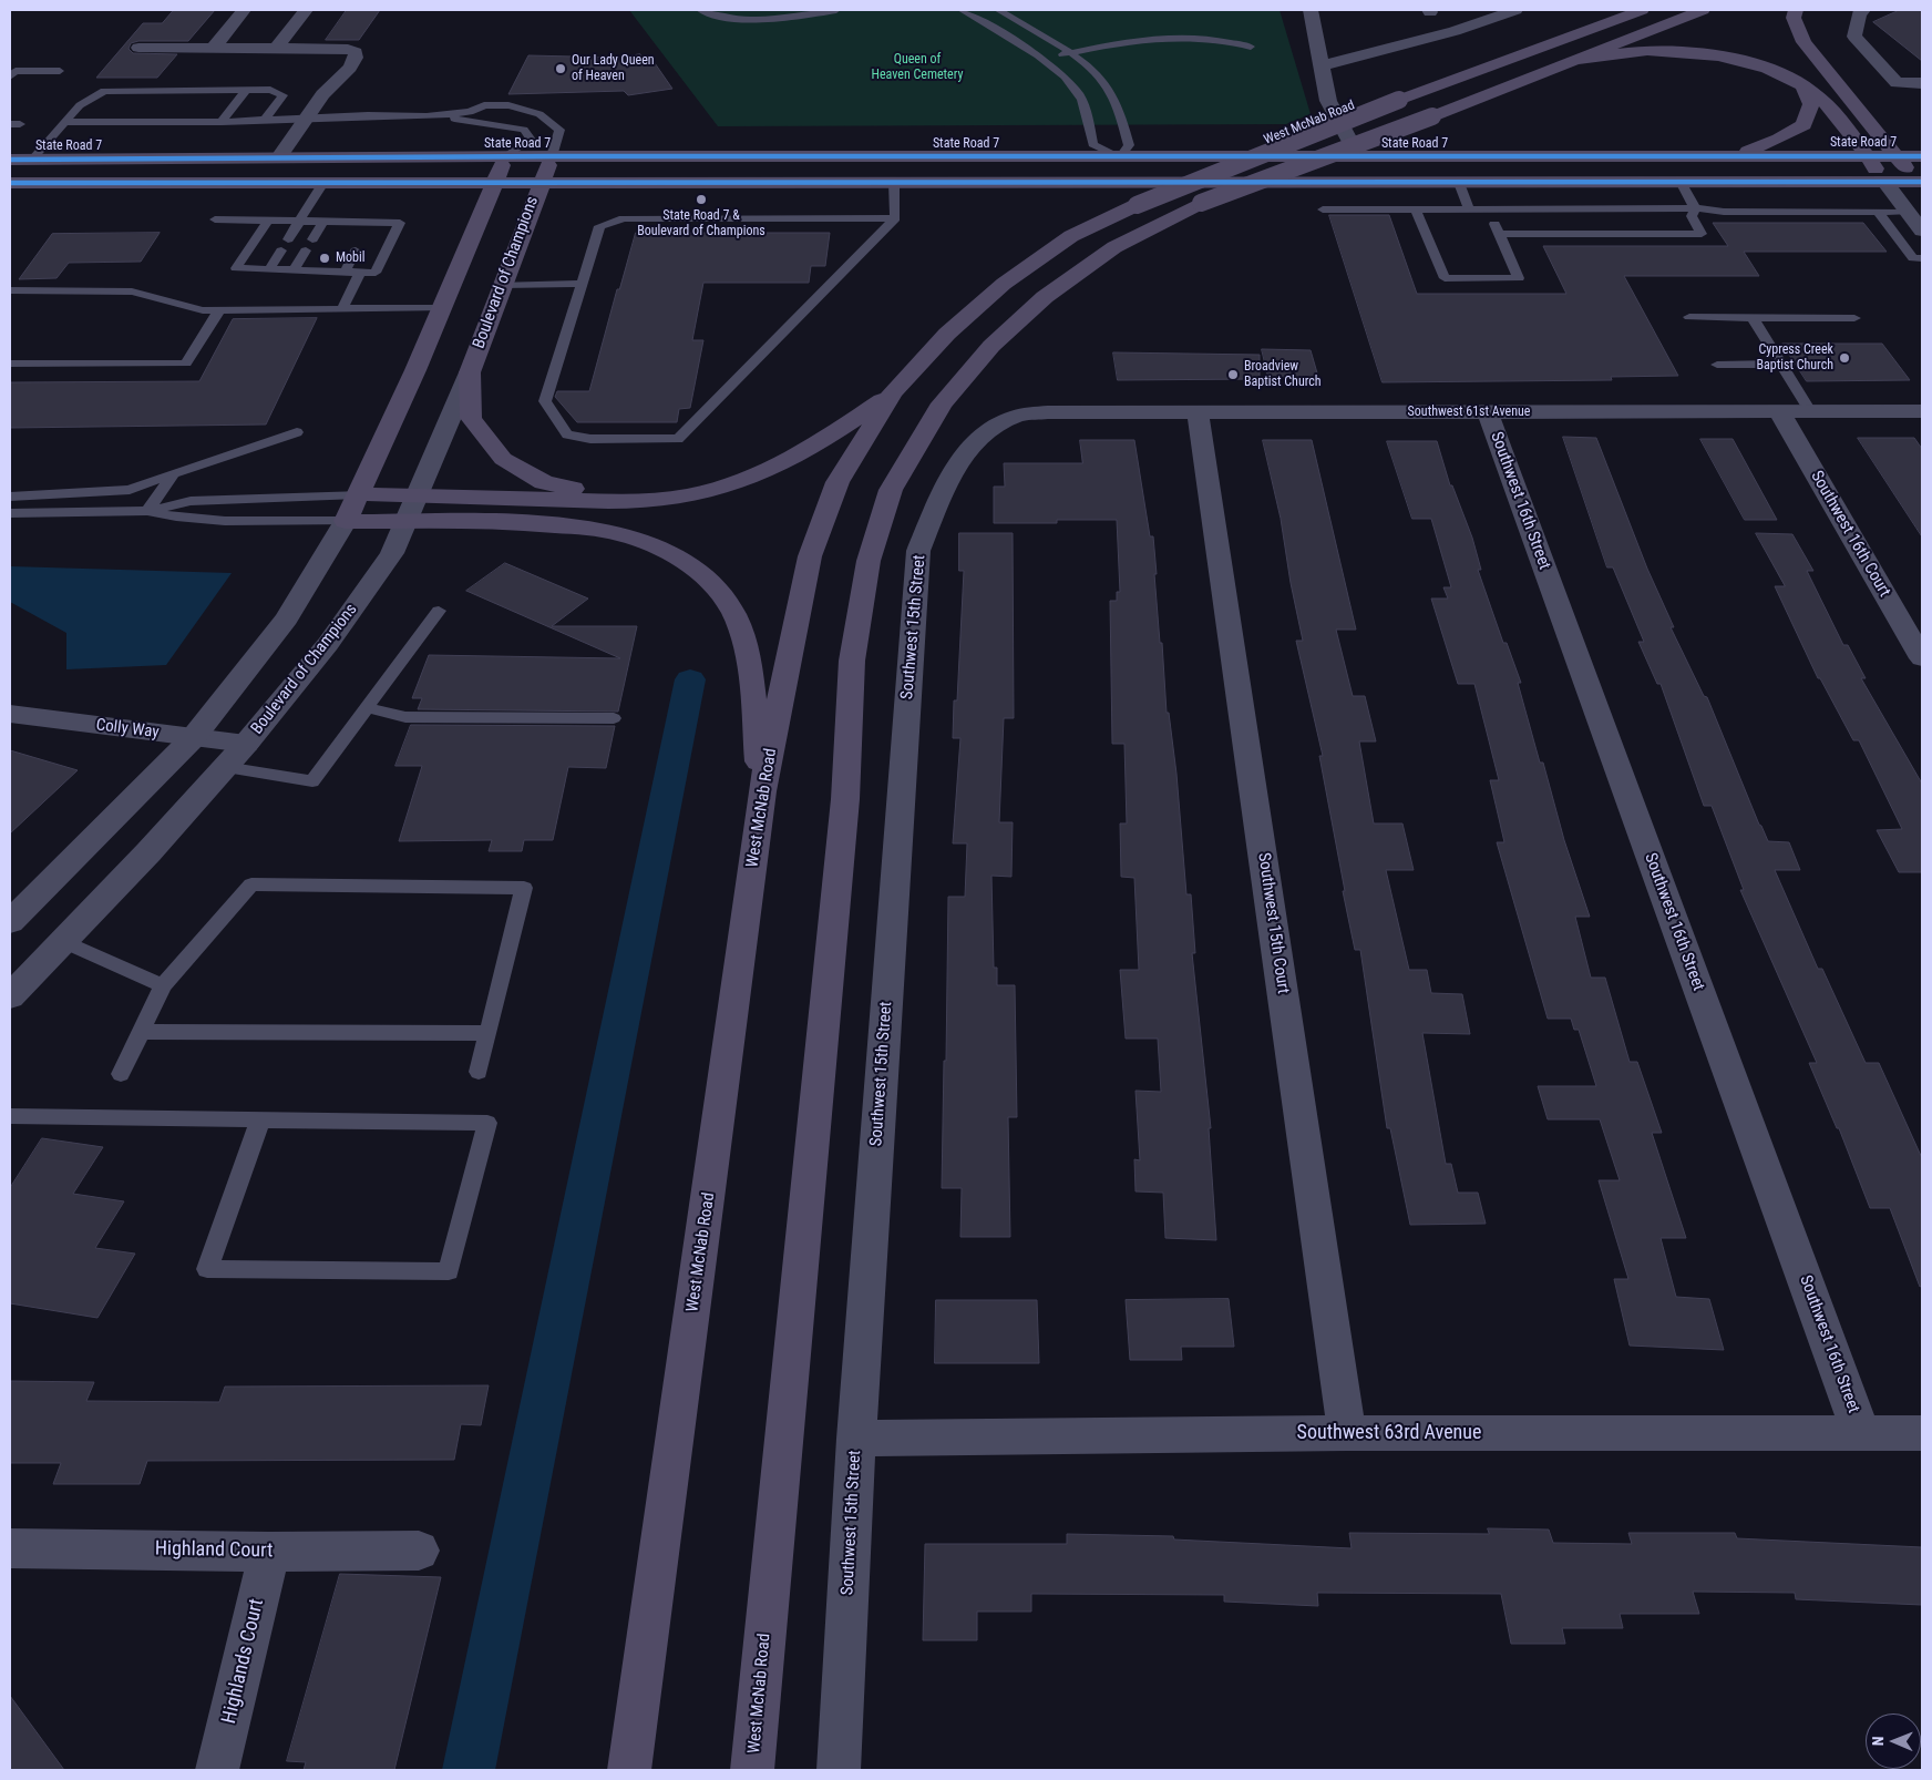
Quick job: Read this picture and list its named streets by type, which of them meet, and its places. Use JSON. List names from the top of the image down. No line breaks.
{"streets":{"main road":["West McNab Road","State Road 7","Boulevard of Champions"],"street":["Southwest 61st Avenue","Southwest 16th Street","Southwest 16th Court","Southwest 15th Street","Colly Way","Southwest 15th Court","Southwest 63rd Avenue","Highland Court","Highlands Court"]},"crossings":[["West McNab Road","State Road 7"],["State Road 7","Boulevard of Champions"],["Boulevard of Champions","Colly Way"],["Southwest 61st Avenue","Southwest 16th Street"],["Southwest 61st Avenue","Southwest 16th Court"],["Southwest 61st Avenue","Southwest 15th Street"],["Southwest 61st Avenue","Southwest 15th Court"],["Southwest 16th Street","Southwest 63rd Avenue"],["Southwest 15th Street","Southwest 63rd Avenue"],["Southwest 15th Court","Southwest 63rd Avenue"],["Highland Court","Highlands Court"]],"parks":["Queen of Heaven Cemetery"],"places":["Our Lady Queen of Heaven","State Road 7 & Boulevard of Champions","Mobil","Cypress Creek Baptist Church","Broadview Baptist Church"],"north":"left"}
